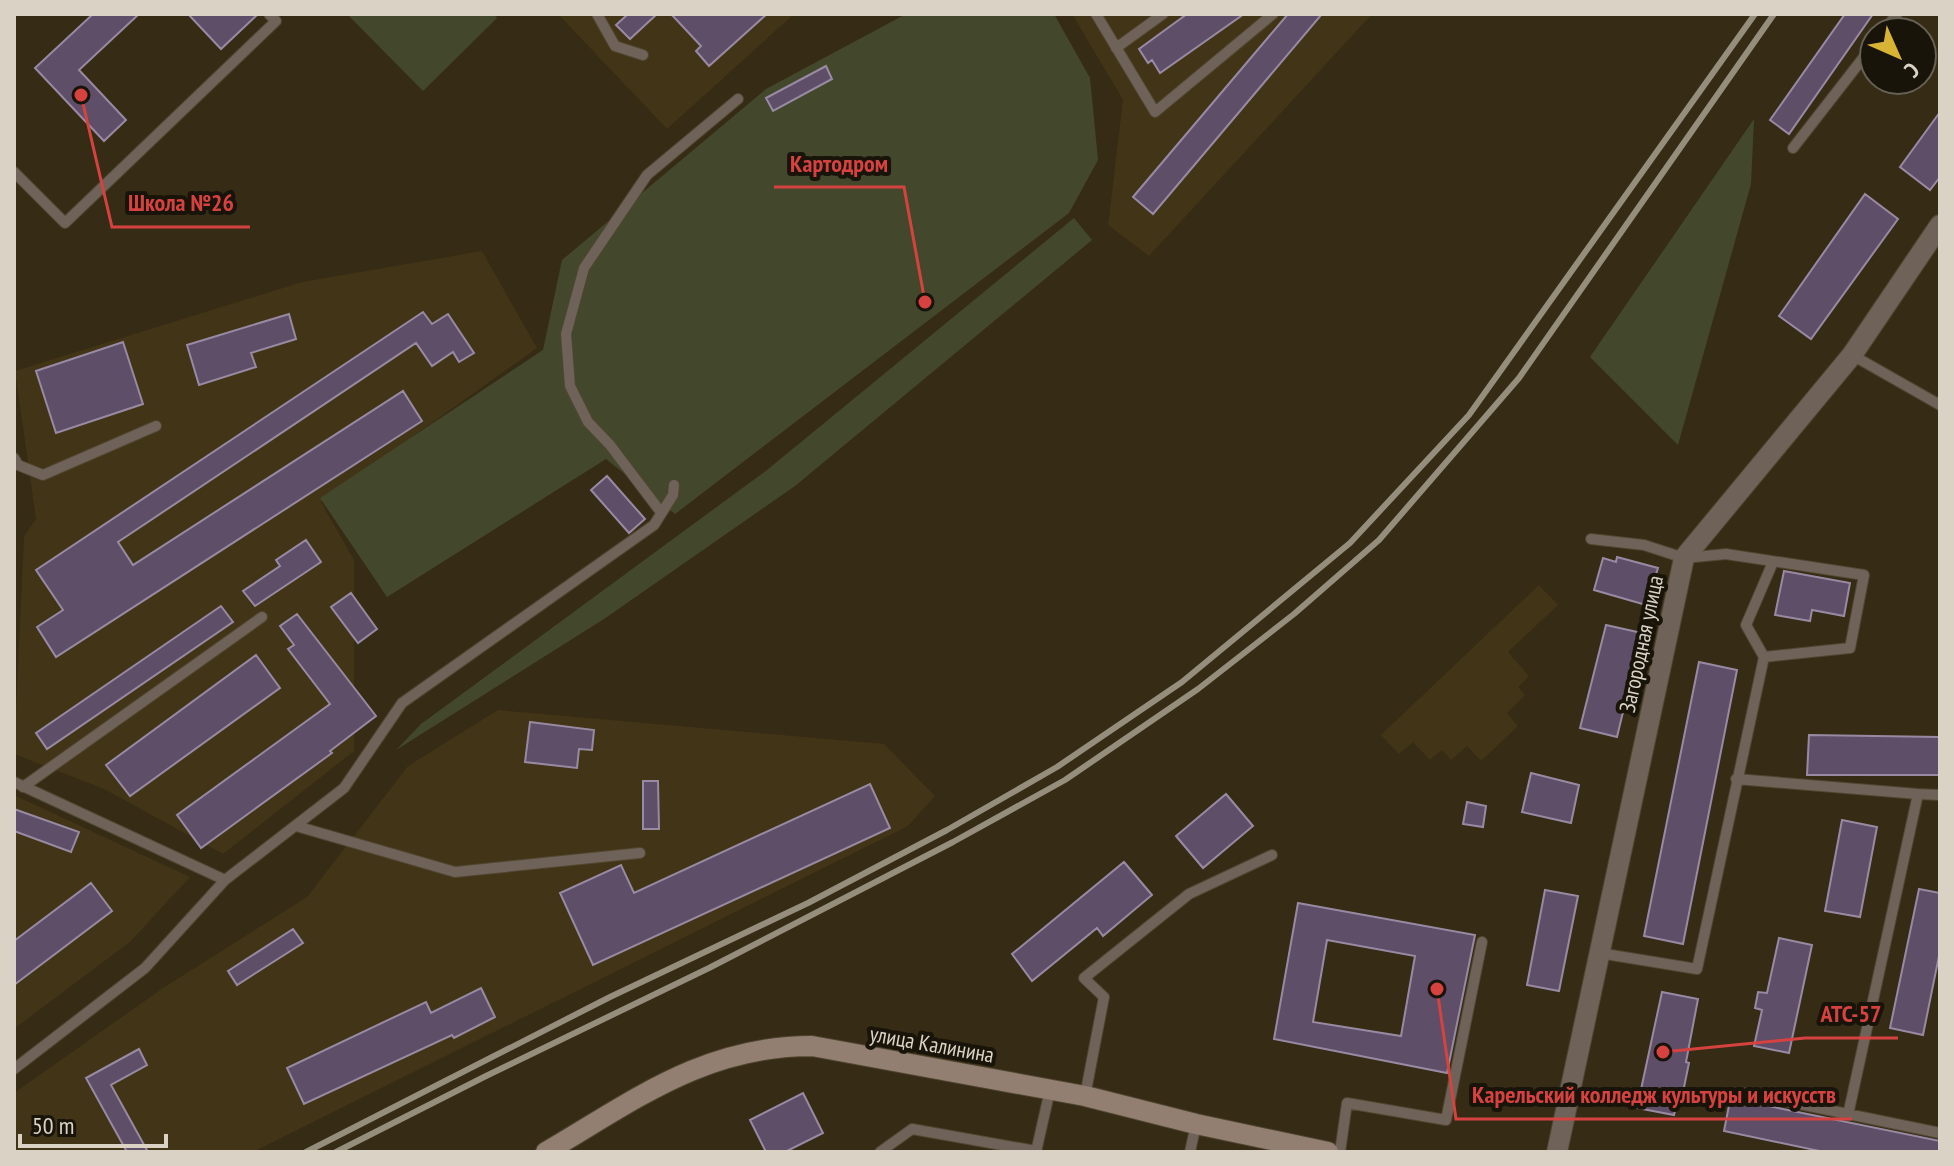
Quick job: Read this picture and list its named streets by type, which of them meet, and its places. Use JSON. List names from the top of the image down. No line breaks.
{"streets":{"main road":["улица Калинина"],"street":["Загородная улица"]},"places":["Школа №26","Картодром","Карельский колледж культуры и искусств","АТС-57"],"scale_bar":"50 m","north":"bottom right"}
